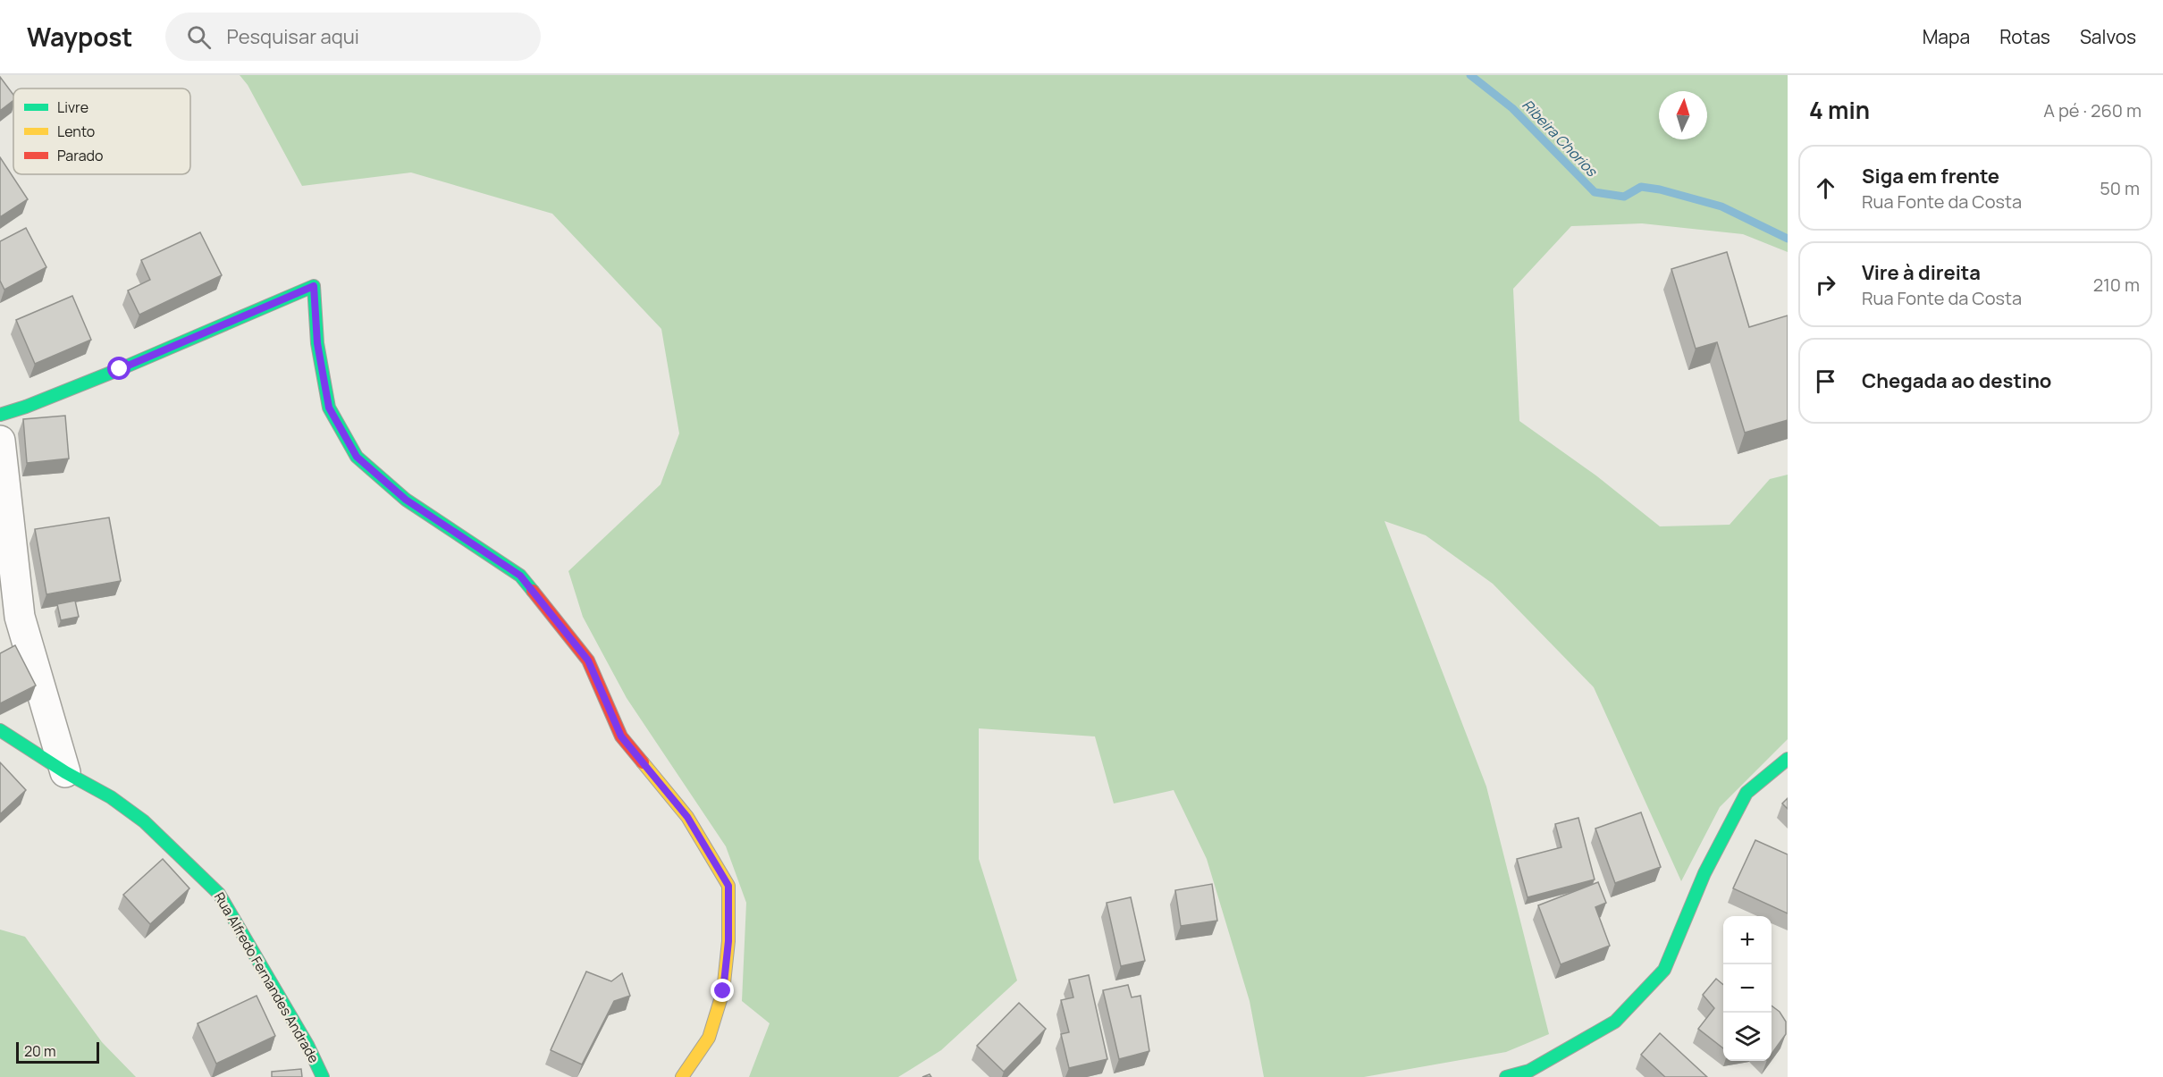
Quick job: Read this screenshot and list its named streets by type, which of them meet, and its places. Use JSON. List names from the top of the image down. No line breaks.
{"streets":{"street":["Rua Alfredo Fernandes Andrade"]},"water":["Ribeira Chorios"],"legend":["Livre","Lento","Parado"],"scale_bar":"20 m","north":"top","page":{"header":"Waypost","search":"Pesquisar aqui","nav":["Mapa","Rotas","Salvos"],"heading":["4 min","A pé · 260 m"],"list":[["Siga em frente","Rua Fonte da Costa","50 m"],["Vire à direita","Rua Fonte da Costa","210 m"],"Chegada ao destino"],"map_buttons":["+","−"],"scale":"20 m"}}
